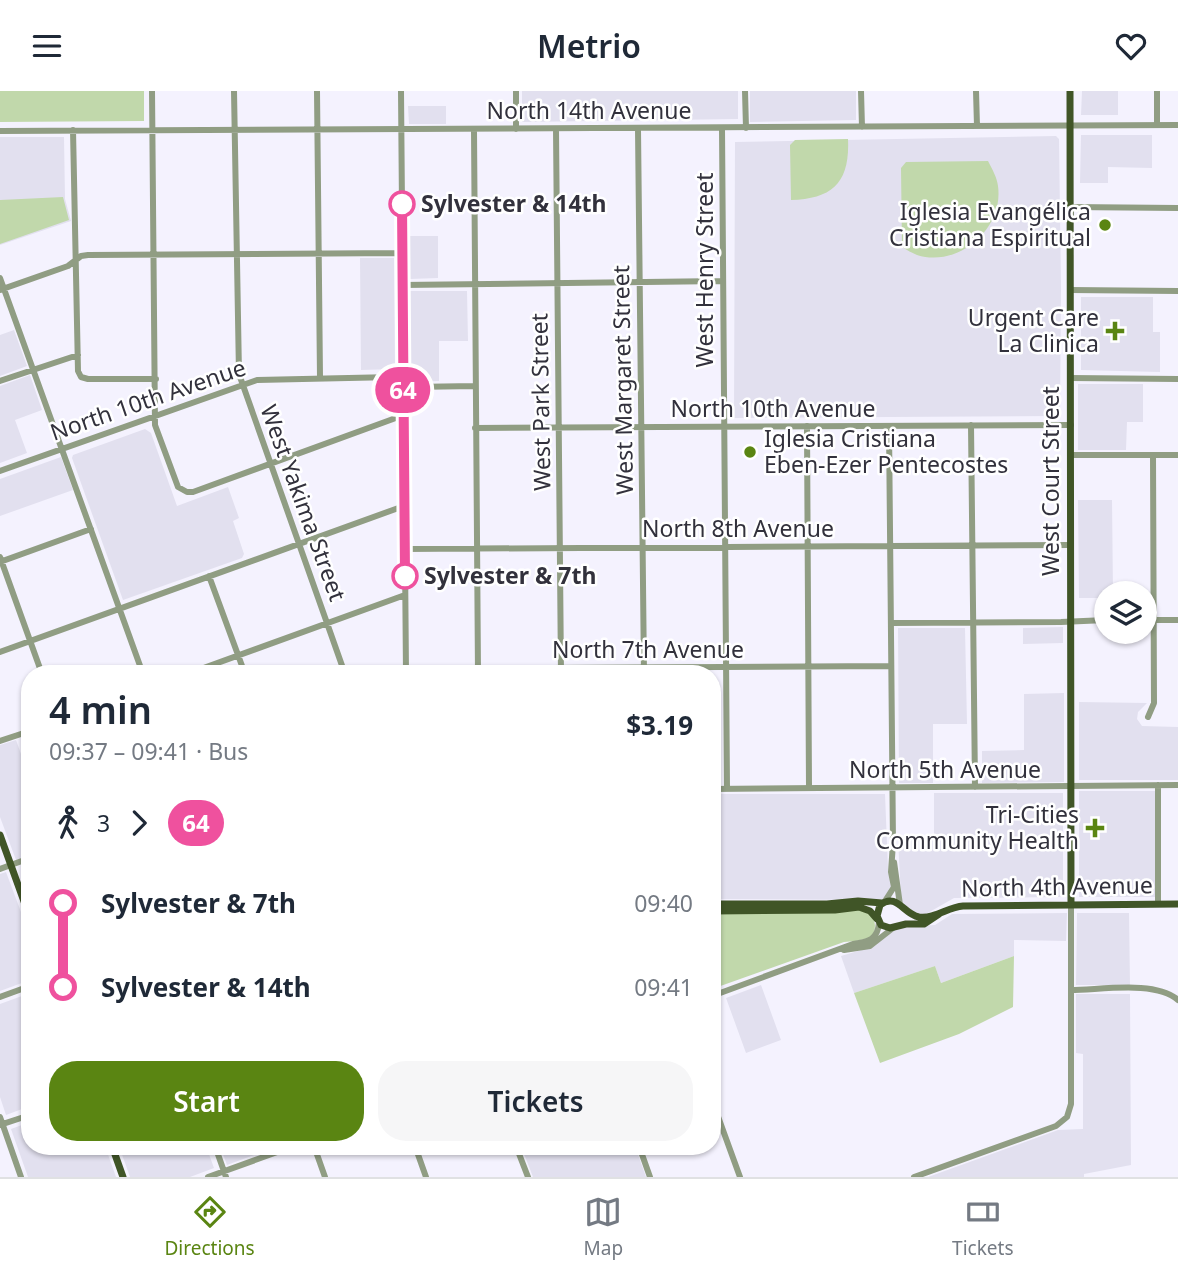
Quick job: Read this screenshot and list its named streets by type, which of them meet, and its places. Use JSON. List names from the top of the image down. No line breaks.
{"streets":{"main road":["West Court Street","North 4th Avenue"],"street":["North 14th Avenue","West Henry Street","West Margaret Street","North 10th Avenue","West Park Street","West Yakima Street","North 8th Avenue","North 7th Avenue","North 5th Avenue"]},"crossings":[["North 14th Avenue","West Henry Street"],["North 14th Avenue","West Margaret Street"],["North 14th Avenue","West Park Street"],["North 14th Avenue","West Court Street"],["North 14th Avenue","West Yakima Street"],["West Henry Street","North 10th Avenue"],["West Henry Street","North 8th Avenue"],["West Henry Street","North 7th Avenue"],["West Henry Street","North 5th Avenue"],["West Margaret Street","North 10th Avenue"],["West Margaret Street","North 8th Avenue"],["North 10th Avenue","West Park Street"],["North 10th Avenue","West Court Street"],["North 10th Avenue","West Yakima Street"],["West Park Street","North 8th Avenue"],["West Court Street","North 8th Avenue"],["West Court Street","North 5th Avenue"],["West Court Street","North 4th Avenue"]],"places":{"other":["Sylvester & 14th","Iglesia Evangélica Cristiana Espiritual","Iglesia Cristiana Eben-Ezer Pentecostes","Sylvester & 7th"],"health":["Urgent Care La Clinica","Tri-Cities Community Health"]},"lines":["bus line 64"],"page":{"header":"Metrio","on_map":"64","heading":["4 min","09:37 – 09:41 · Bus","$3.19"],"legs":["3","64"],"list":[{"name":"Sylvester & 7th","value":"09:40"},{"name":"Sylvester & 14th","value":"09:41"}],"buttons":["Start","Tickets"],"tabs":["Directions","Map","Tickets"]}}
